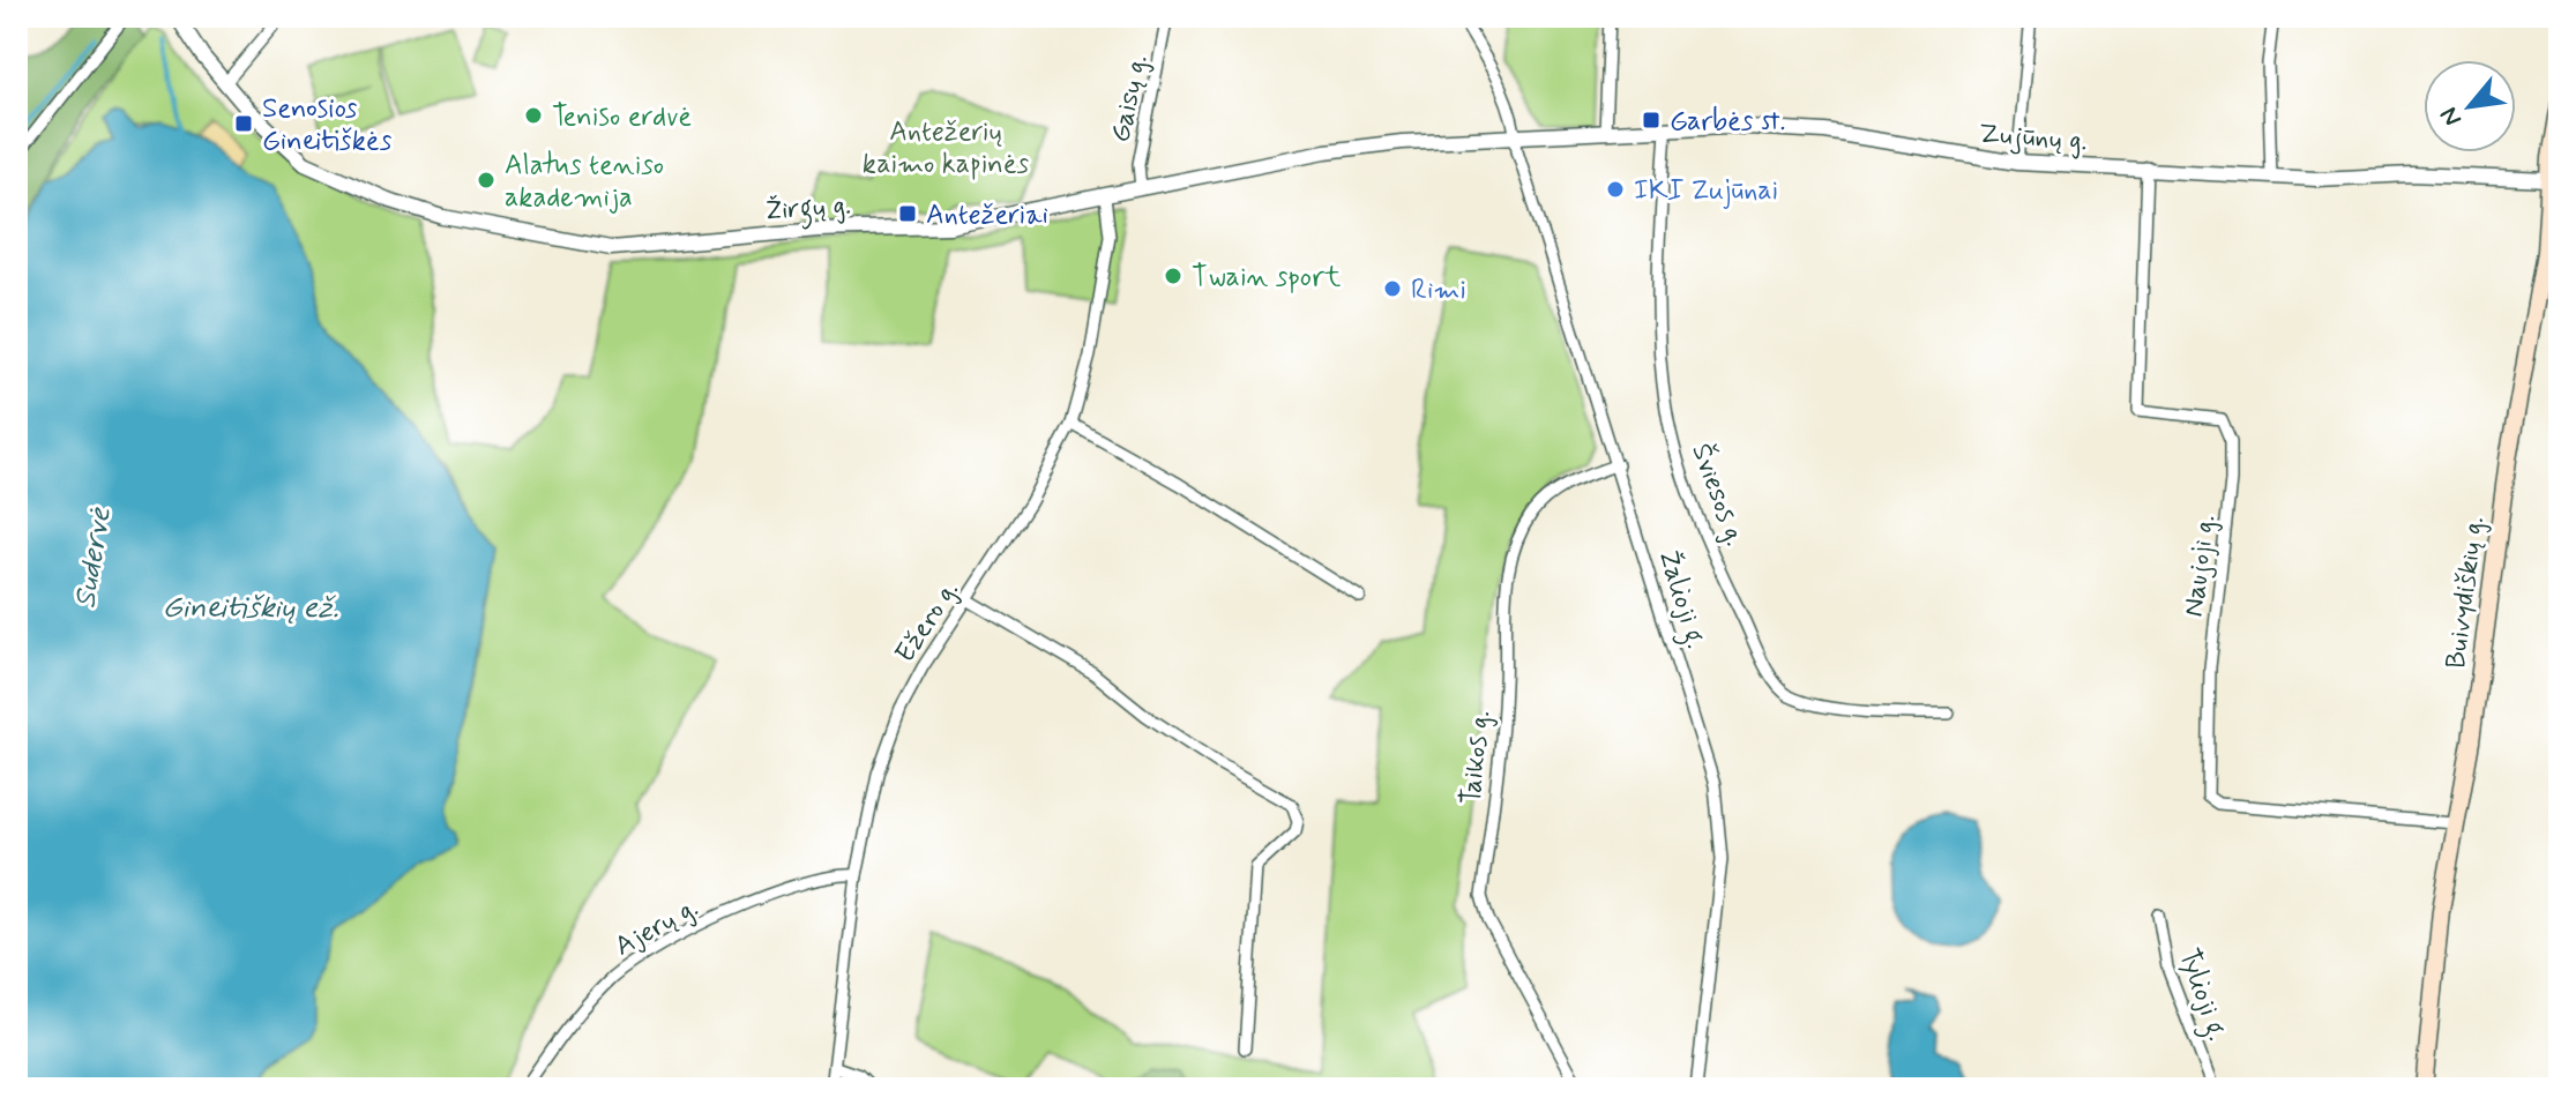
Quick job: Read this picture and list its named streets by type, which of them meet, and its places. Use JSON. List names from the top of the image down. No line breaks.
{"streets":{"main road":["Buivydiškių g."],"street":["Gaisų g.","Zujūnų g.","Žirgų g.","Šviesos g.","Naujoji g.","Žalioji g.","Ežero g.","Taikos g.","Ajerų g.","Tylioji g."]},"crossings":[["Gaisų g.","Žirgų g."],["Zujūnų g.","Žirgų g."],["Zujūnų g.","Šviesos g."],["Zujūnų g.","Naujoji g."],["Zujūnų g.","Buivydiškių g."],["Zujūnų g.","Žalioji g."],["Žirgų g.","Žalioji g."],["Žirgų g.","Ežero g."],["Naujoji g.","Buivydiškių g."],["Žalioji g.","Taikos g."],["Ežero g.","Ajerų g."]],"water":["Sudervė","Gineitiškių ež."],"parks":["Antežerių kaimo kapinės"],"places":{"other":["Teniso erdvė","Alatus teniso akademija","IKI Zujūnai","Twain sport","Rimi"],"transit":["Garbės st.","Senosios Gineitiškės","Antežeriai"]},"north":"bottom left"}
